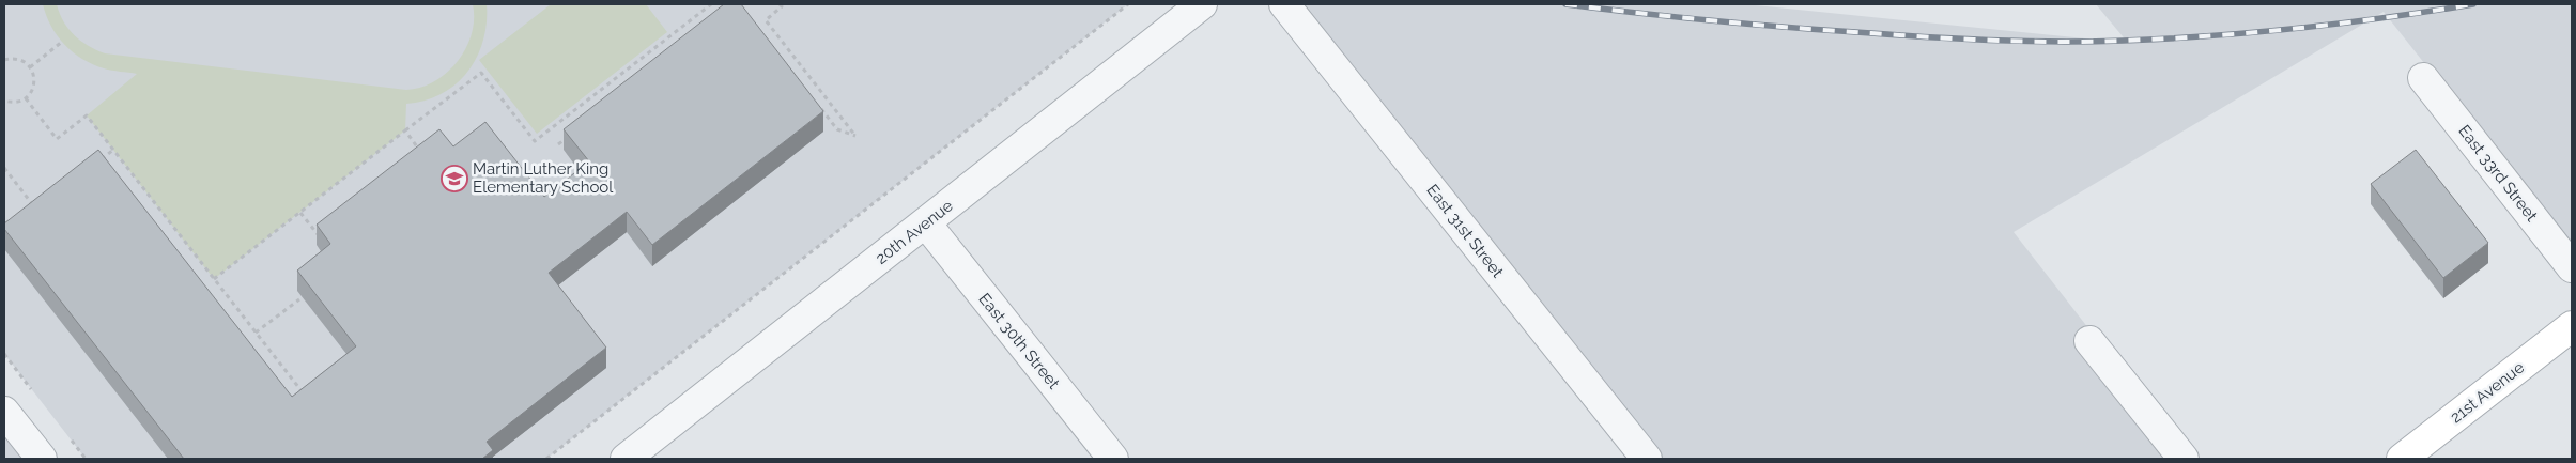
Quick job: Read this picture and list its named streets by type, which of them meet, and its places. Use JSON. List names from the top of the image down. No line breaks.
{"streets":{"street":["East 33rd Street","East 31st Street","20th Avenue","East 30th Street","21st Avenue"]},"crossings":[["20th Avenue","East 30th Street"]],"places":{"school or university":["Martin Luther King Elementary School"]}}
